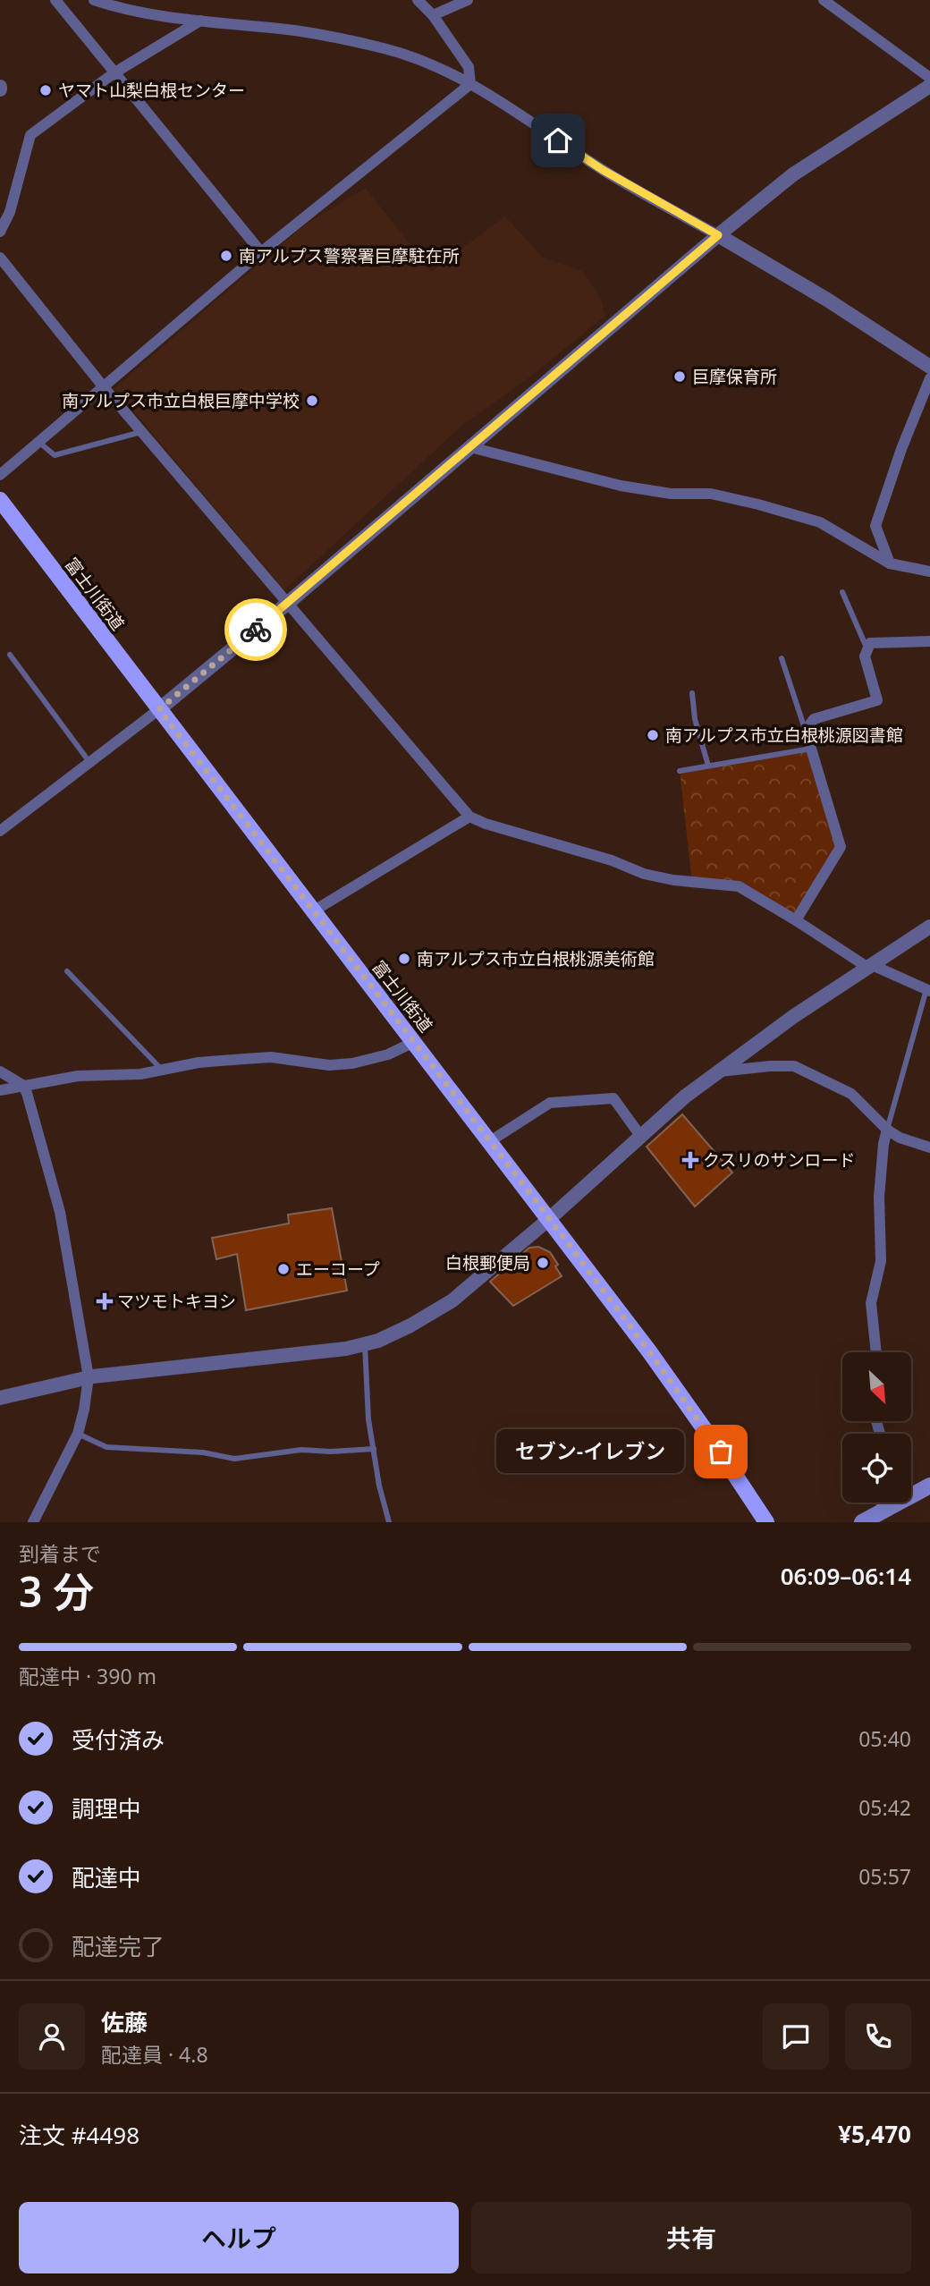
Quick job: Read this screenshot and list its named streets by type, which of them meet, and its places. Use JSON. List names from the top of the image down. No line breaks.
{"streets":{"main road":["富士川街道"]},"places":{"other":["ヤマト山梨白根センター","南アルプス警察署巨摩駐在所","巨摩保育所","南アルプス市立白根巨摩中学校","南アルプス市立白根桃源図書館","南アルプス市立白根桃源美術館","白根郵便局","エーコープ","セブン-イレブン"],"health":["クスリのサンロード","マツモトキヨシ"]},"north":"bottom right","page":{"bubble":"セブン-イレブン","heading":["3 分","到着まで","06:09–06:14"],"panel":["佐藤","配達員 · 4.8","注文 #4498","¥5,470"],"bar":"配達中 · 390 m","list":[["受付済み","05:40"],["調理中","05:42"],["配達中","05:57"],"配達完了"],"buttons":["ヘルプ","共有"]}}
